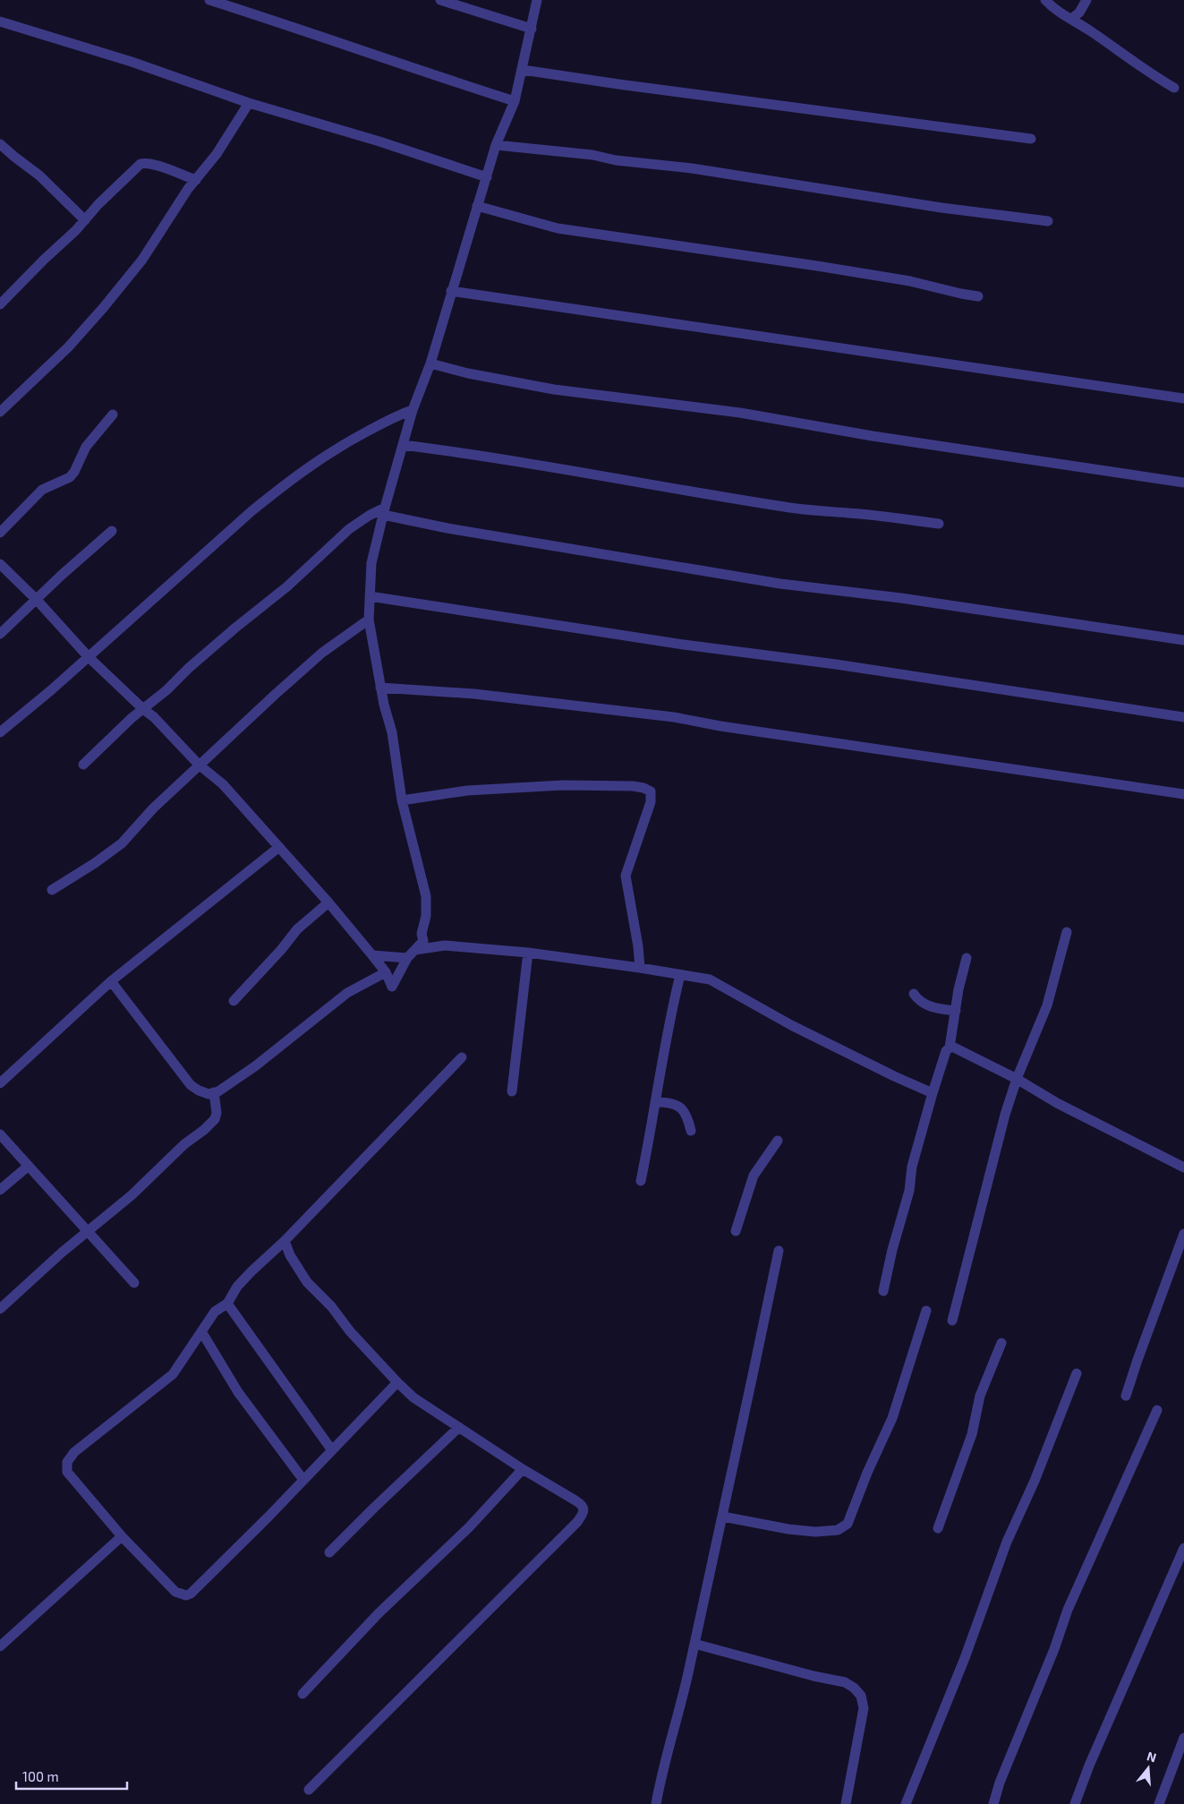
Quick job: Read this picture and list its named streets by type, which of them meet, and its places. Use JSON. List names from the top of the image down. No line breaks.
{"scale_bar":"100 m","north":"top"}
